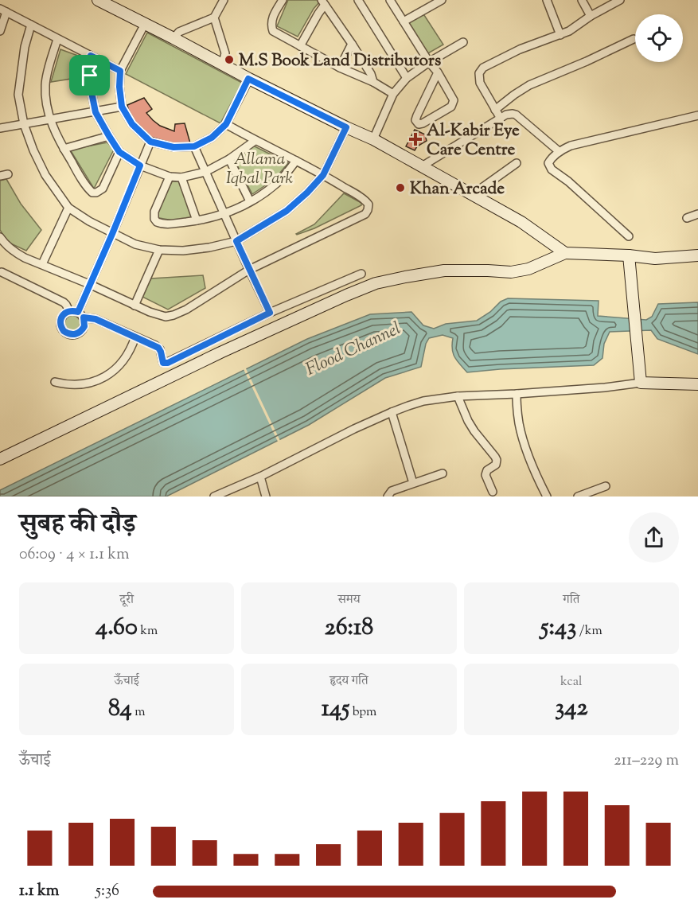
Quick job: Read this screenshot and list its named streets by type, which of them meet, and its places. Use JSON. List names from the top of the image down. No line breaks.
{"water":["Flood Channel"],"parks":["Allama Iqbal Park"],"places":{"other":["M.S Book Land Distributors","Khan Arcade"],"health":["Al-Kabir Eye Care Centre"]},"page":{"heading":["सुबह की दौड़","06:09 · 4 × 1.1 km"],"stats":[["दूरी","4.60 km"],["समय","26:18"],["गति","5:43 /km"],["ऊँचाई","84 m"],["हृदय गति","145 bpm"],["kcal","342"]],"chart":["ऊँचाई","211–229 m"],"list":[{"name":"1.1 km","note":"5:36"}]}}
